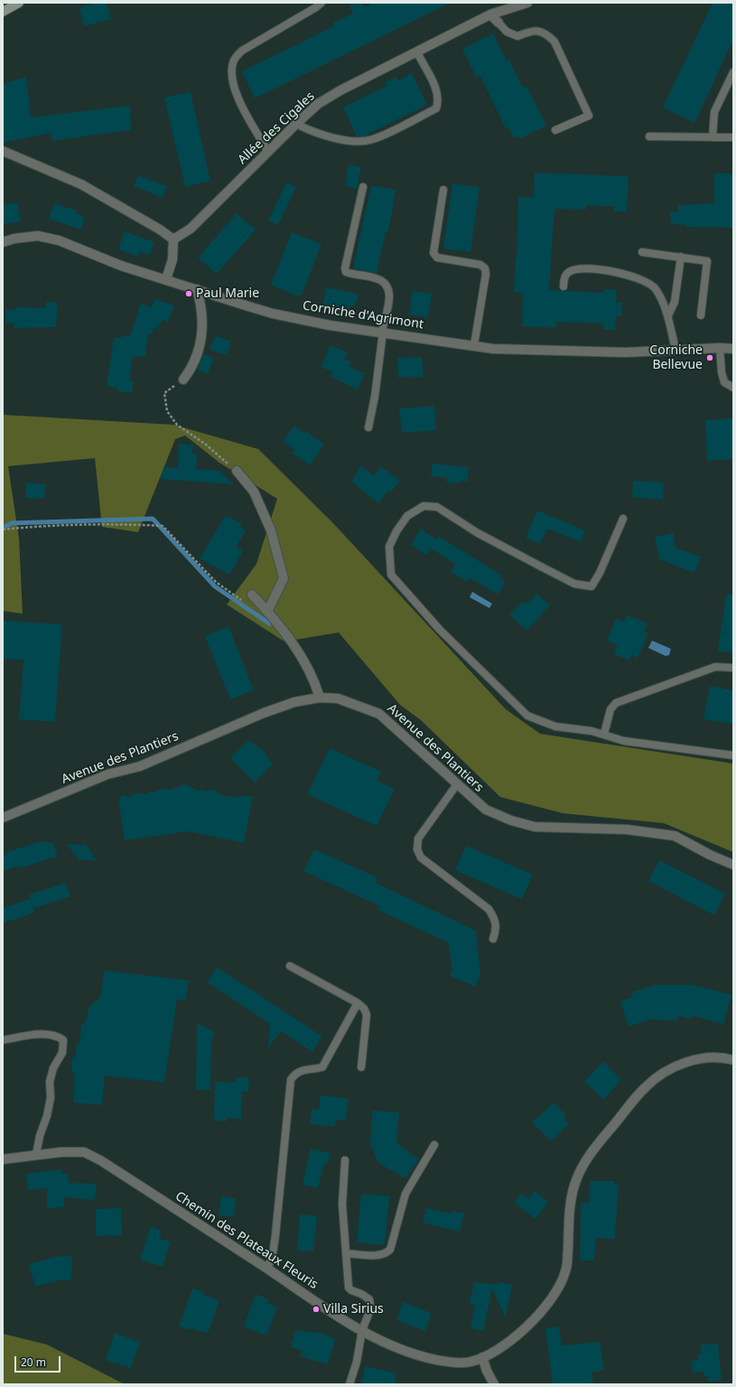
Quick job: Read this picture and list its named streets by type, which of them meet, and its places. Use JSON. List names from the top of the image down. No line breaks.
{"streets":{"street":["Allée des Cigales","Corniche d'Agrimont","Avenue des Plantiers","Chemin des Plateaux Fleuris"]},"places":["Paul Marie","Corniche Bellevue","Villa Sirius"],"scale_bar":"20 m"}
